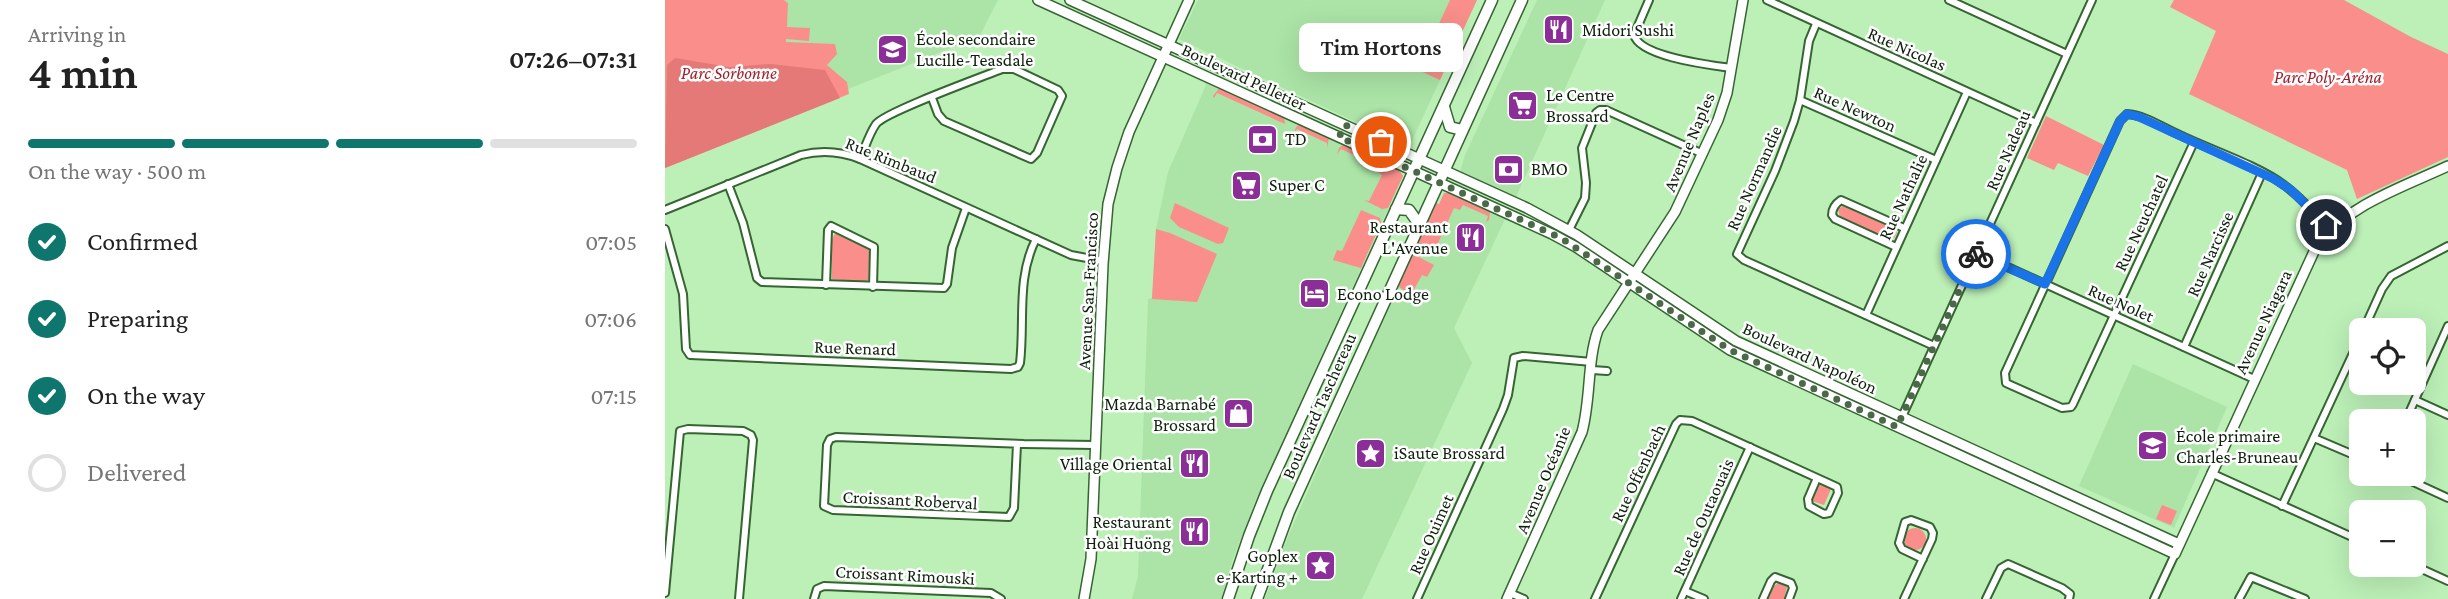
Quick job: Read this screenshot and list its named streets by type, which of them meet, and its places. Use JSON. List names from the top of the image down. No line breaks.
{"streets":{"main road":["Boulevard Taschereau"],"street":["Rue Nicolas","Boulevard Pelletier","Rue Newton","Avenue Naples","Rue Nadeau","Rue Rimbaud","Rue Normandie","Rue Nathalie","Rue Neuchatel","Rue Narcisse","Avenue San-Francisco","Rue Nolet","Avenue Niagara","Rue Renard","Boulevard Napoléon","Rue Offenbach","Avenue Océanie","Croissant Roberval","Rue de Outaouais","Rue Ouimet","Croissant Rimouski"]},"crossings":[["Rue Nicolas","Rue Nadeau"],["Rue Nicolas","Rue Normandie"],["Rue Nicolas","Rue Nathalie"],["Boulevard Pelletier","Avenue San-Francisco"],["Boulevard Pelletier","Boulevard Napoléon"],["Boulevard Pelletier","Boulevard Taschereau"],["Rue Newton","Rue Normandie"],["Rue Newton","Rue Nathalie"],["Avenue Naples","Boulevard Napoléon"],["Avenue Naples","Avenue Océanie"],["Rue Nadeau","Rue Normandie"],["Rue Nadeau","Rue Nolet"],["Rue Nadeau","Boulevard Napoléon"],["Rue Rimbaud","Avenue San-Francisco"],["Rue Rimbaud","Rue Renard"],["Rue Normandie","Rue Nathalie"],["Rue Neuchatel","Rue Nolet"],["Rue Narcisse","Rue Nolet"],["Avenue San-Francisco","Croissant Roberval"],["Rue Nolet","Avenue Niagara"],["Avenue Niagara","Boulevard Napoléon"],["Boulevard Napoléon","Boulevard Taschereau"],["Boulevard Napoléon","Avenue Océanie"],["Rue Offenbach","Rue de Outaouais"],["Avenue Océanie","Rue Ouimet"]],"parks":["Parc Sorbonne","Parc Poly-Aréna"],"places":{"restaurant":["Midori Sushi","Restaurant L'Avenue","Village Oriental","Restaurant Hoài Huöng"],"school or university":["École secondaire Lucille-Teasdale","École primaire Charles-Bruneau"],"supermarket":["Le Centre Brossard","Super C"],"bank":["TD","BMO"],"other":["Tim Hortons"],"hotel":["Econo Lodge"],"shop":["Mazda Barnabé Brossard"],"place":["iSaute Brossard","Goplex e-Karting +"]},"page":{"heading":["4 min","Arriving in","07:26–07:31"],"bubble":"Tim Hortons","bar":"On the way · 500 m","list":[["Confirmed","07:05"],["Preparing","07:06"],["On the way","07:15"],"Delivered"],"map_buttons":["+","−"]}}
